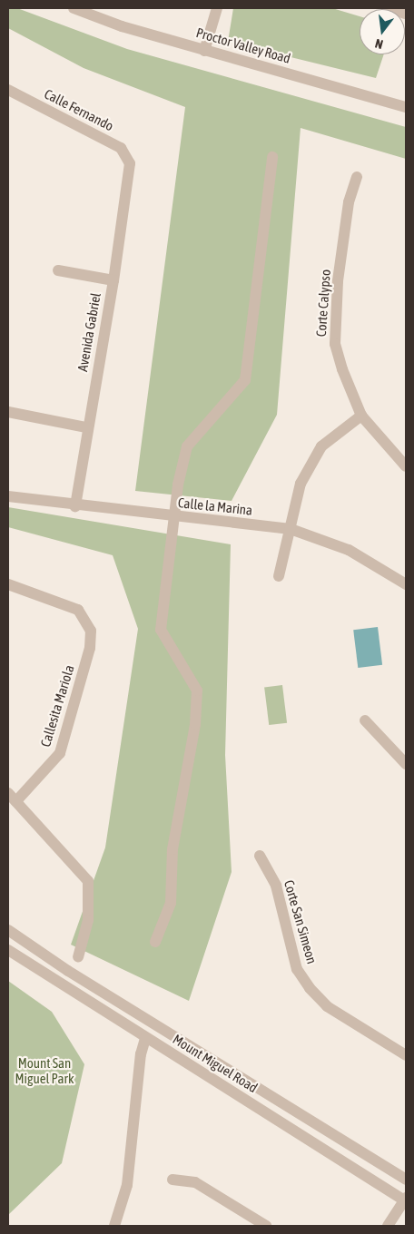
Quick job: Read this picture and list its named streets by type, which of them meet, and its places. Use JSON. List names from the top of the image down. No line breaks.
{"streets":{"street":["Proctor Valley Road","Calle Fernando","Corte Calypso","Avenida Gabriel","Calle la Marina","Callesita Mariola","Corte San Simeon","Mount Miguel Road"]},"crossings":[["Calle Fernando","Avenida Gabriel"],["Avenida Gabriel","Calle la Marina"]],"parks":["Mount San Miguel Park"],"north":"bottom"}
